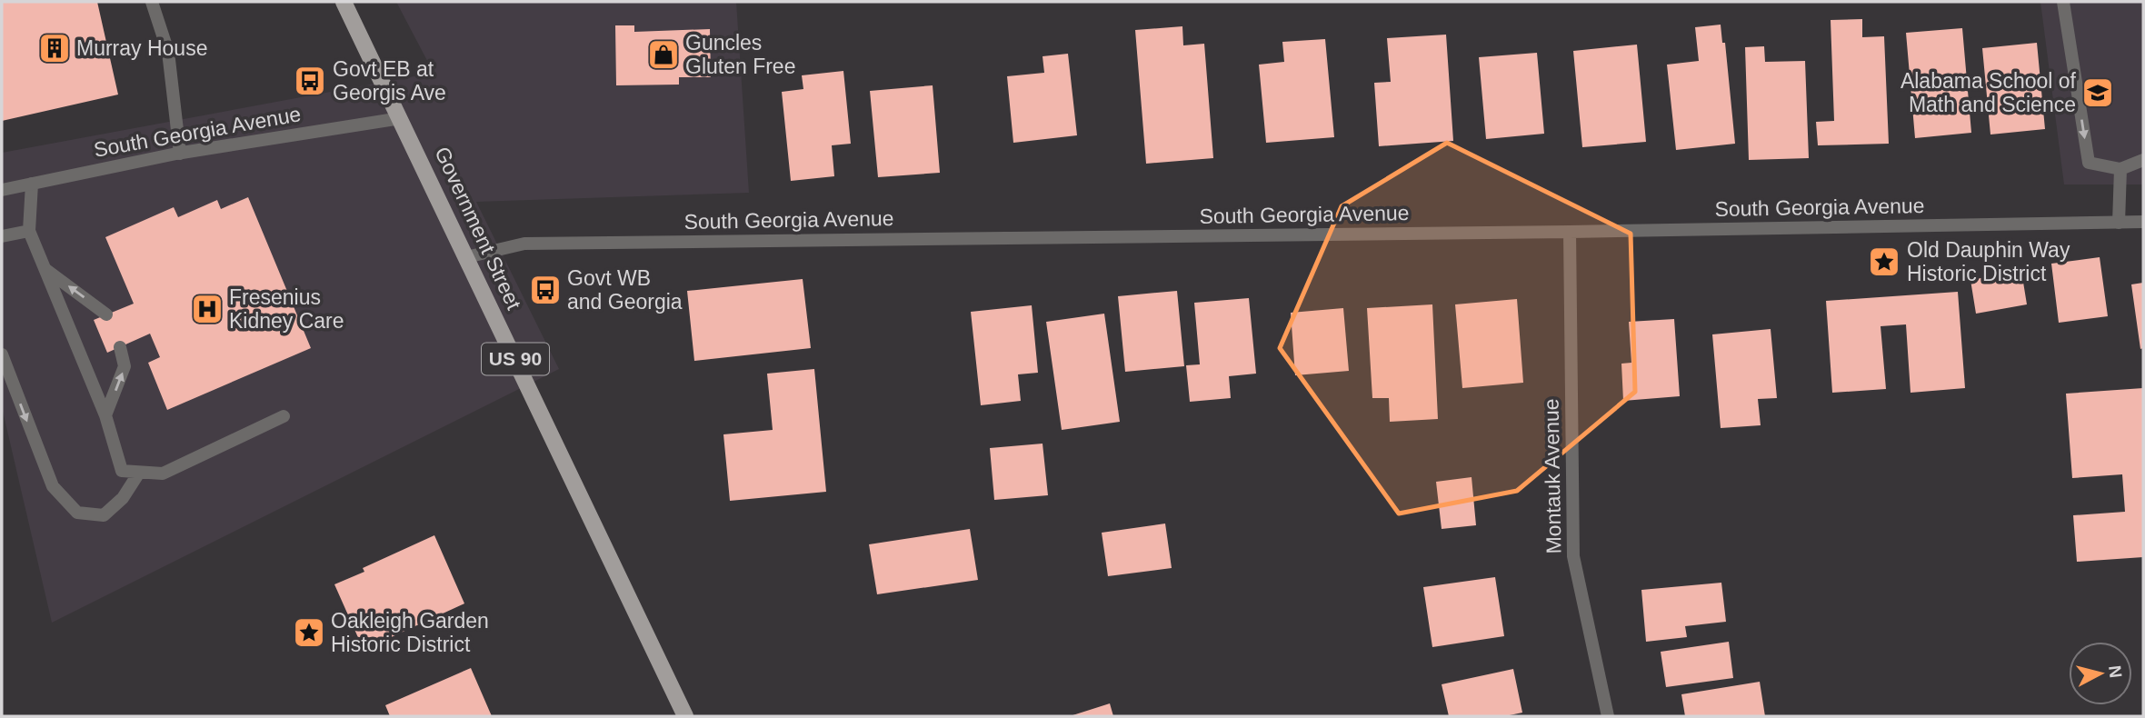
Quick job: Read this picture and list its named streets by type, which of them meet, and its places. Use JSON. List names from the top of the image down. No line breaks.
{"streets":{"main road":["Government Street","US 90"],"street":["South Georgia Avenue","Montauk Avenue"]},"crossings":[["South Georgia Avenue","Government Street"],["South Georgia Avenue","Montauk Avenue"]],"places":{"building":["Murray House"],"shop":["Guncles Gluten Free"],"bus stop":["Govt EB at Georgis Ave","Govt WB and Georgia"],"school or university":["Alabama School of Math and Science"],"place":["Old Dauphin Way Historic District","Oakleigh Garden Historic District"],"hospital":["Fresenius Kidney Care"]},"north":"right"}
